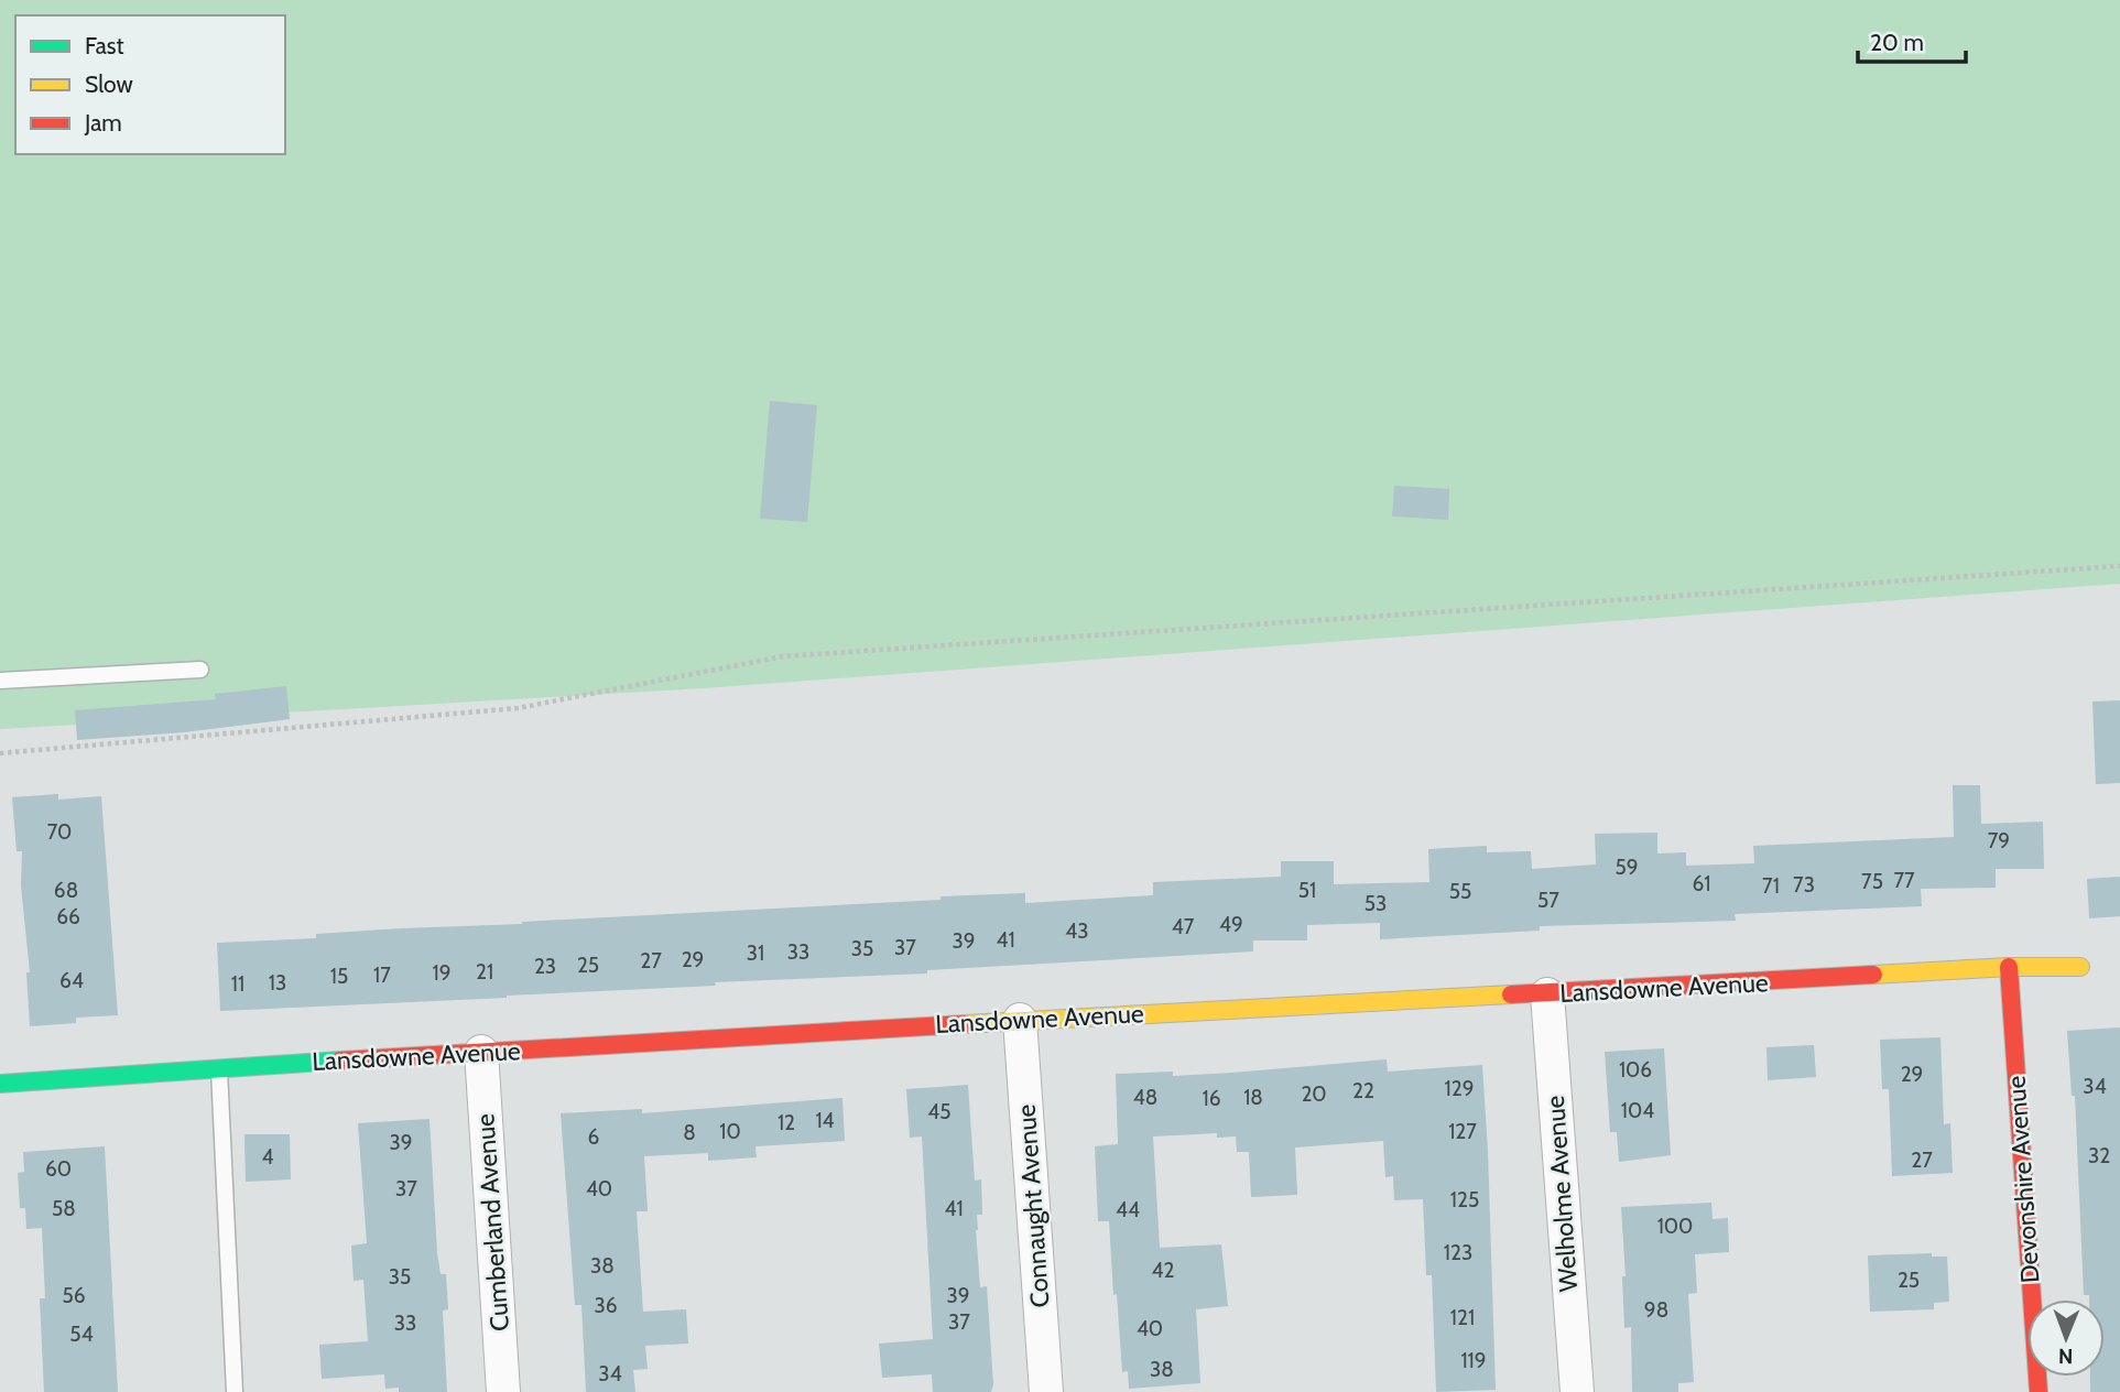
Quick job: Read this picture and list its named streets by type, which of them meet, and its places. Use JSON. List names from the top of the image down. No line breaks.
{"streets":{"street":["Lansdowne Avenue","Devonshire Avenue","Welholme Avenue","Connaught Avenue","Cumberland Avenue"]},"crossings":[["Lansdowne Avenue","Devonshire Avenue"],["Lansdowne Avenue","Welholme Avenue"],["Lansdowne Avenue","Connaught Avenue"],["Lansdowne Avenue","Cumberland Avenue"]],"house_numbers":["70","79","59","77","75","61","73","71","68","51","55","57","53","66","49","47","43","41","39","37","35","33","31","29","27","25","23","21","19","17","15","64","13","11","106","29","34","129","22","20","48","18","16","104","45","14","12","10","127","8","6","39","32","4","27","60","37","40","125","58","41","44","100","123","38","42","35","25","56","39","36","98","121","37","33","40","54","119","38","34"],"legend":["Fast","Slow","Jam"],"scale_bar":"20 m","north":"bottom"}
